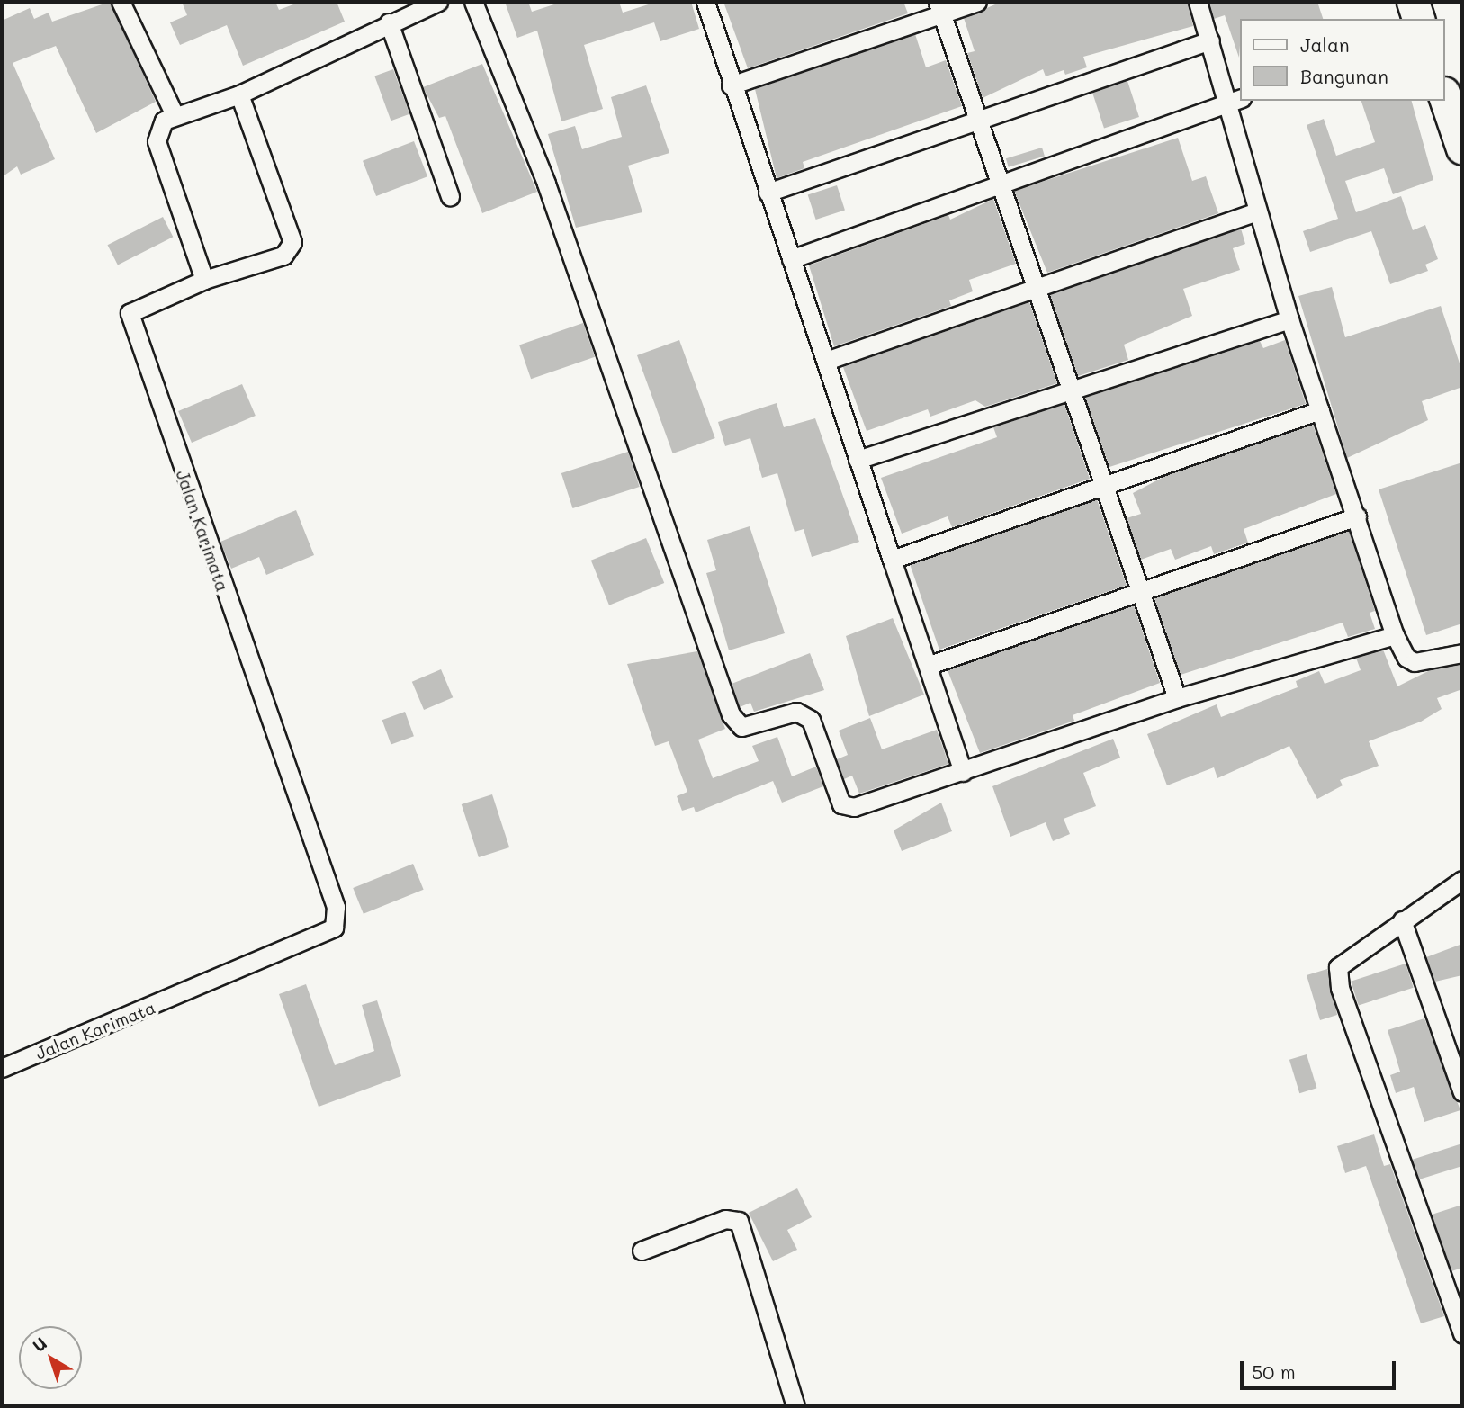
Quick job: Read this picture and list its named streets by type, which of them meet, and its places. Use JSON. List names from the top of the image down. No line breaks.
{"streets":{"street":["Jalan Karimata"]},"legend":["Jalan","Bangunan"],"scale_bar":"50 m","north":"top left"}
